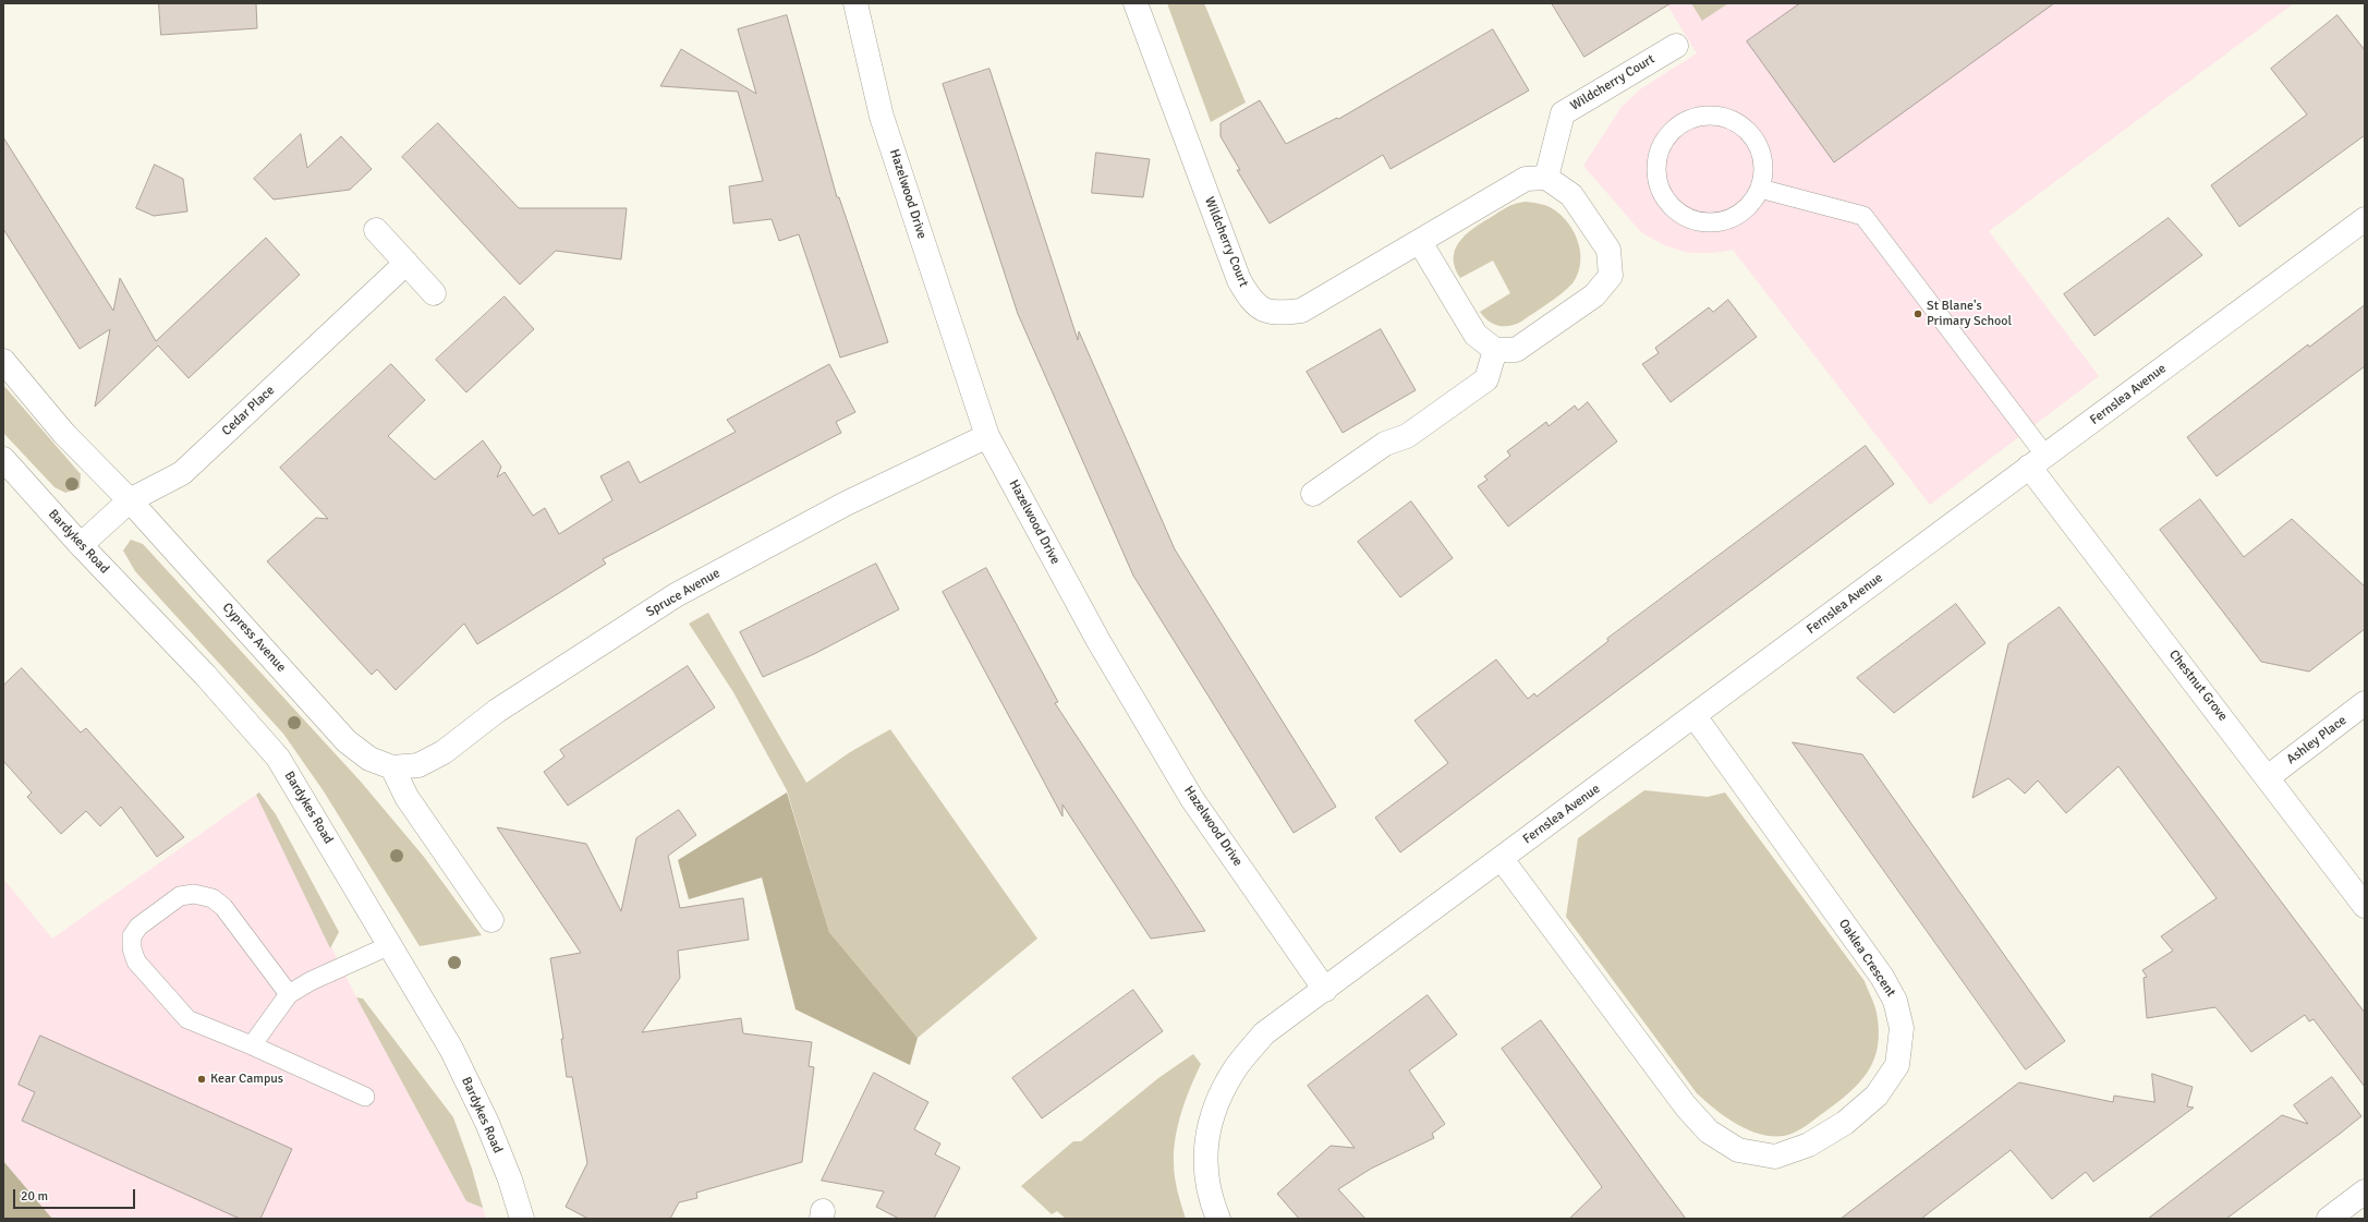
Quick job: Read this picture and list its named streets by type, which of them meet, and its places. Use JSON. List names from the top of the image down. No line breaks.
{"streets":{"street":["Wildcherry Court","Hazelwood Drive","Fernslea Avenue","Cedar Place","Bardykes Road","Spruce Avenue","Cypress Avenue","Chestnut Grove","Ashley Place","Oaklea Crescent"]},"crossings":[["Hazelwood Drive","Fernslea Avenue"],["Hazelwood Drive","Spruce Avenue"],["Fernslea Avenue","Chestnut Grove"],["Fernslea Avenue","Oaklea Crescent"],["Cedar Place","Bardykes Road"],["Cedar Place","Cypress Avenue"],["Spruce Avenue","Cypress Avenue"],["Chestnut Grove","Ashley Place"]],"places":["St Blane's Primary School","Kear Campus"],"scale_bar":"20 m"}
